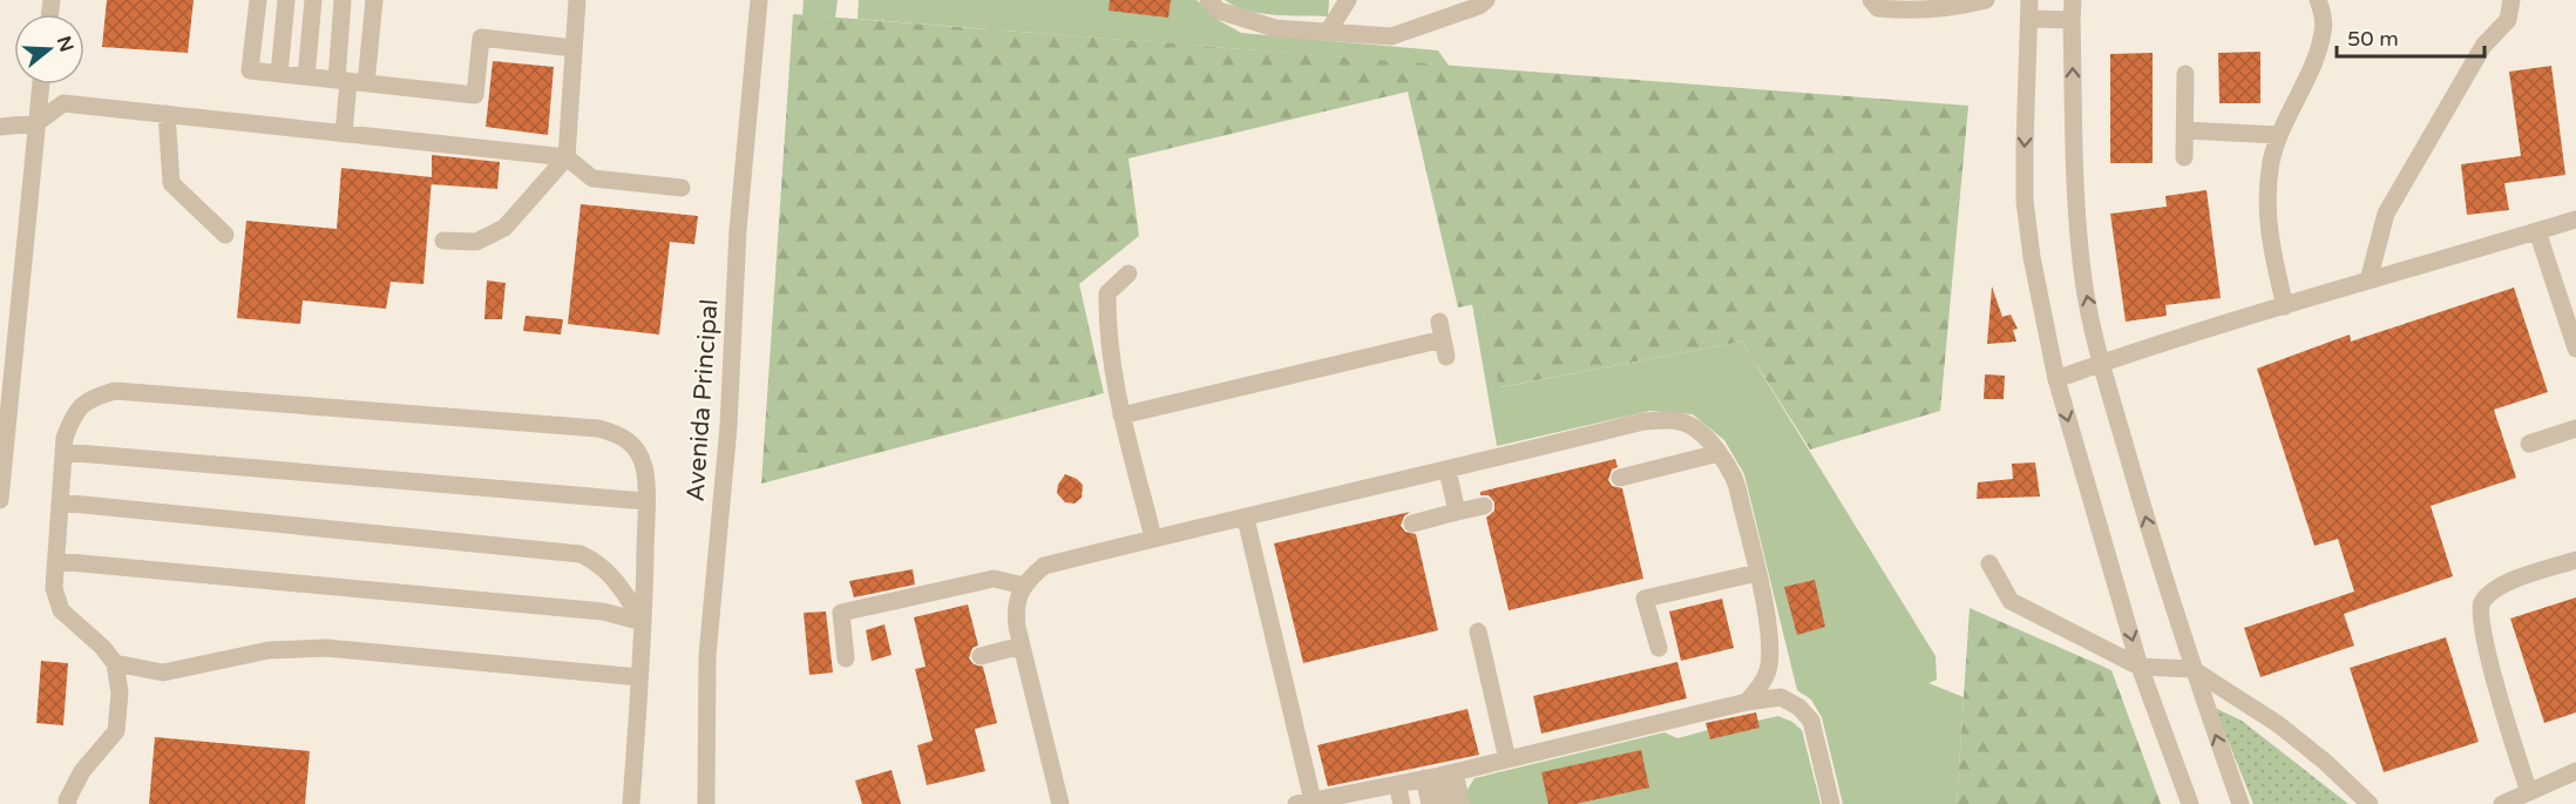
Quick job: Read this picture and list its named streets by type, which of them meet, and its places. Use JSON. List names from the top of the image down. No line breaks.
{"streets":{"street":["Avenida Principal"]},"scale_bar":"50 m","north":"right"}
